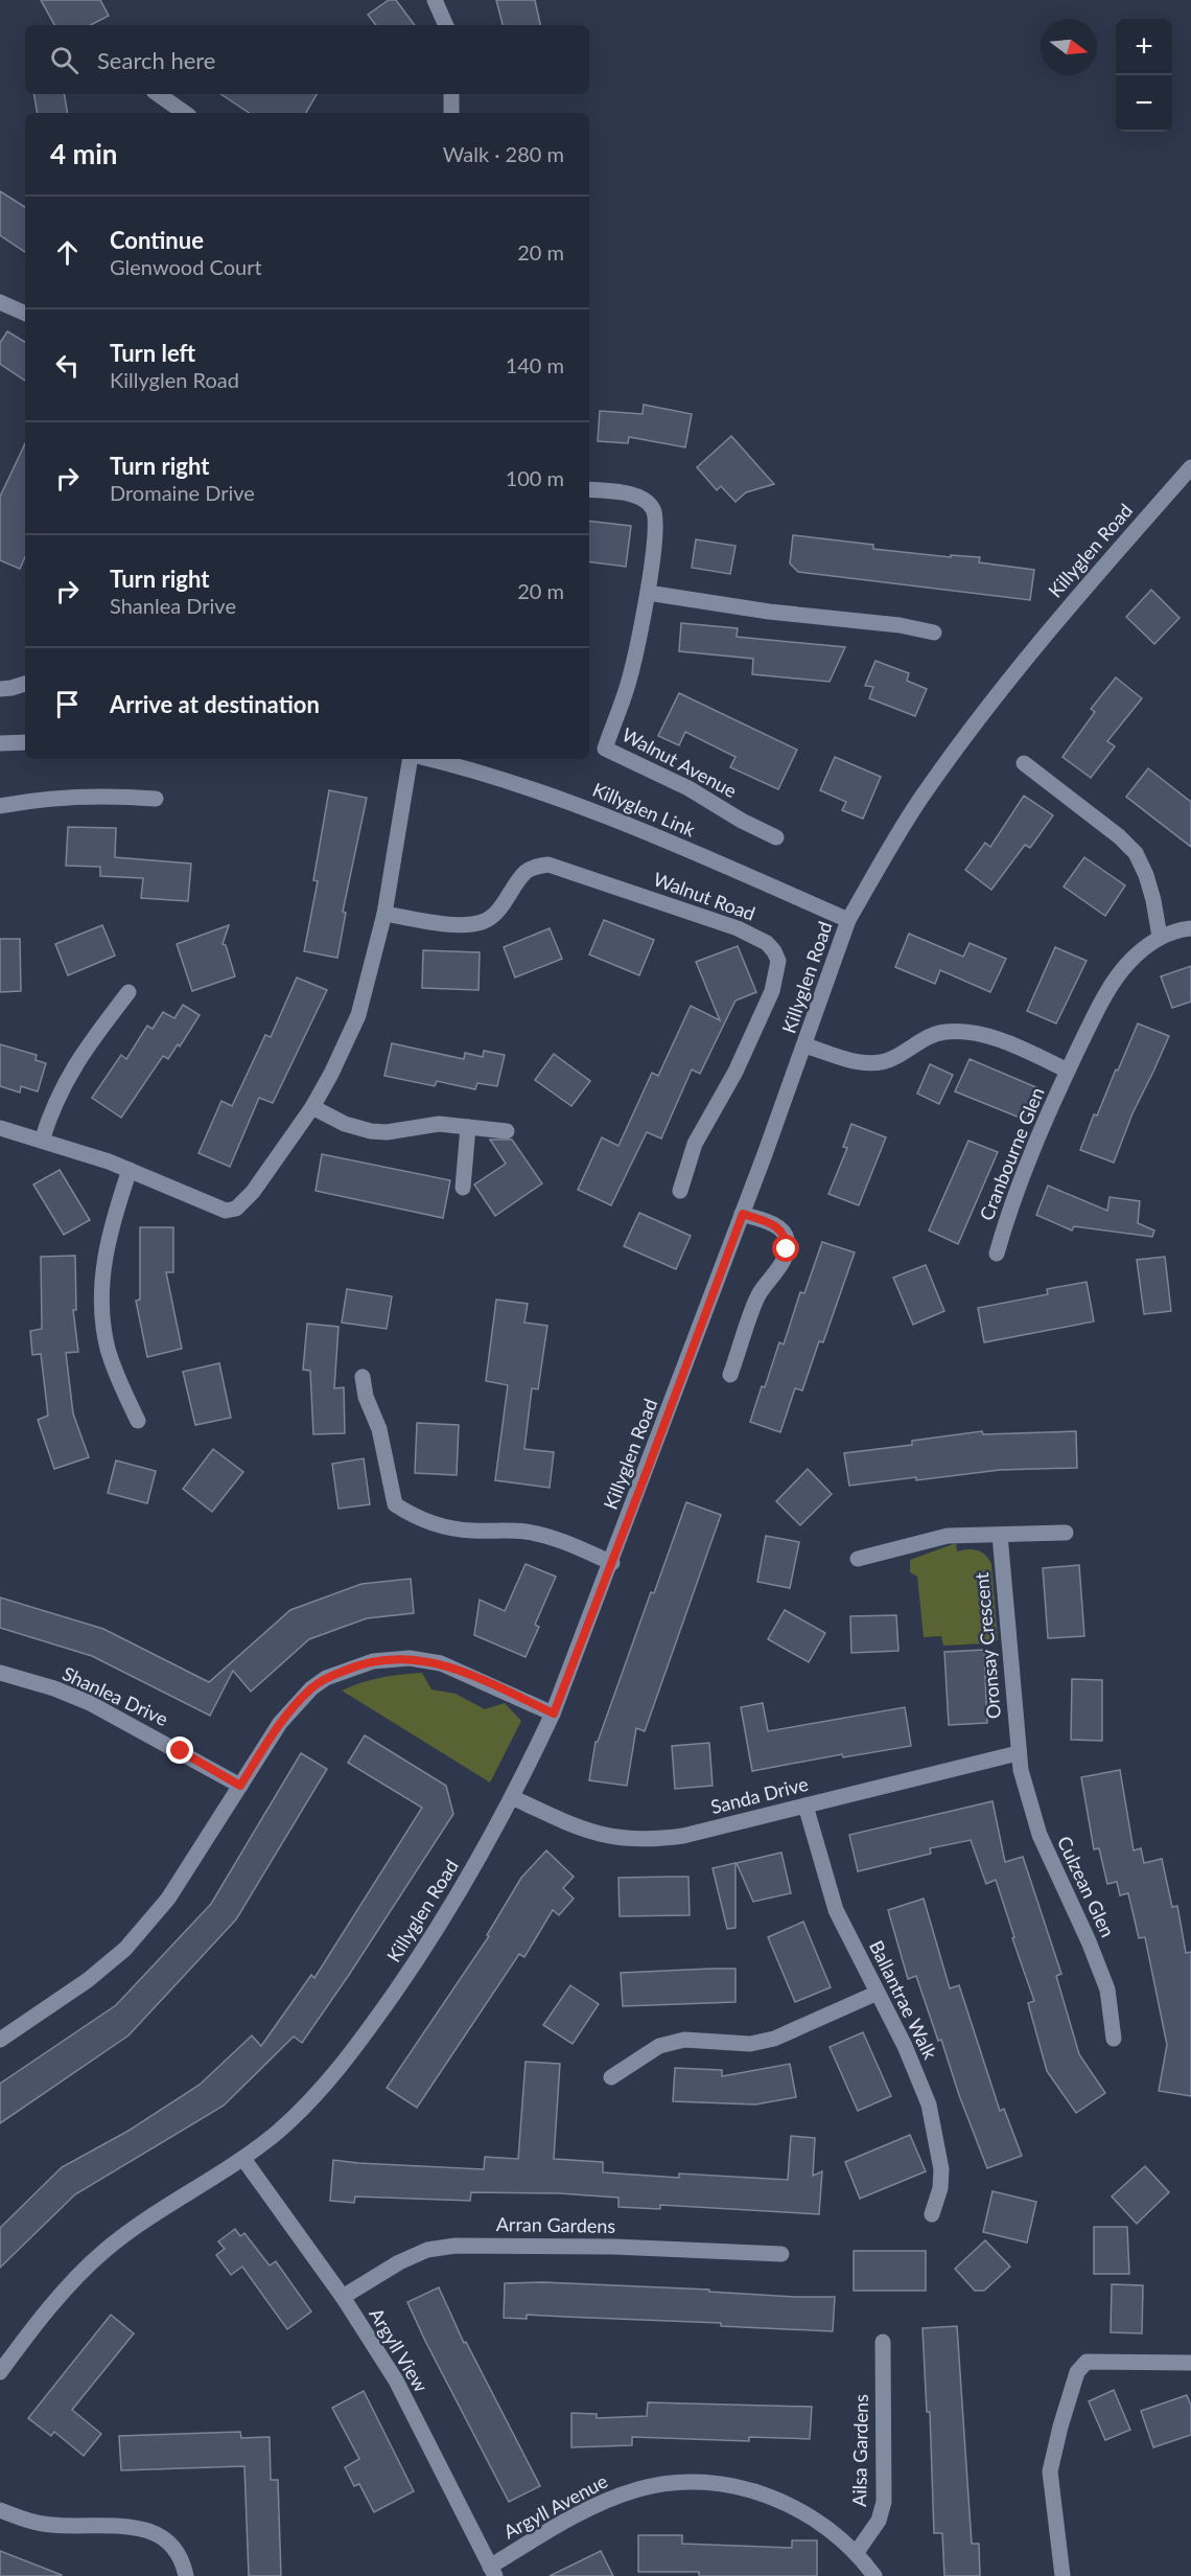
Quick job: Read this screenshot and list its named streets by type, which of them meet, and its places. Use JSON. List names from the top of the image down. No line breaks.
{"streets":{"street":["Killyglen Road","Walnut Avenue","Killyglen Link","Walnut Road","Cranbourne Glen","Oronsay Crescent","Shanlea Drive","Sanda Drive","Culzean Glen","Ballantrae Walk","Arran Gardens","Argyll View","Ailsa Gardens","Argyll Avenue"]},"crossings":[["Killyglen Road","Killyglen Link"],["Killyglen Road","Cranbourne Glen"],["Killyglen Road","Sanda Drive"],["Killyglen Road","Argyll View"],["Oronsay Crescent","Sanda Drive"],["Oronsay Crescent","Culzean Glen"],["Sanda Drive","Culzean Glen"],["Sanda Drive","Ballantrae Walk"],["Arran Gardens","Argyll View"],["Argyll View","Argyll Avenue"],["Ailsa Gardens","Argyll Avenue"]],"north":"right","page":{"map_buttons":["+","−"],"search":"Search here","heading":["4 min","Walk · 280 m"],"list":[["Continue","Glenwood Court","20 m"],["Turn left","Killyglen Road","140 m"],["Turn right","Dromaine Drive","100 m"],["Turn right","Shanlea Drive","20 m"],"Arrive at destination"]}}
